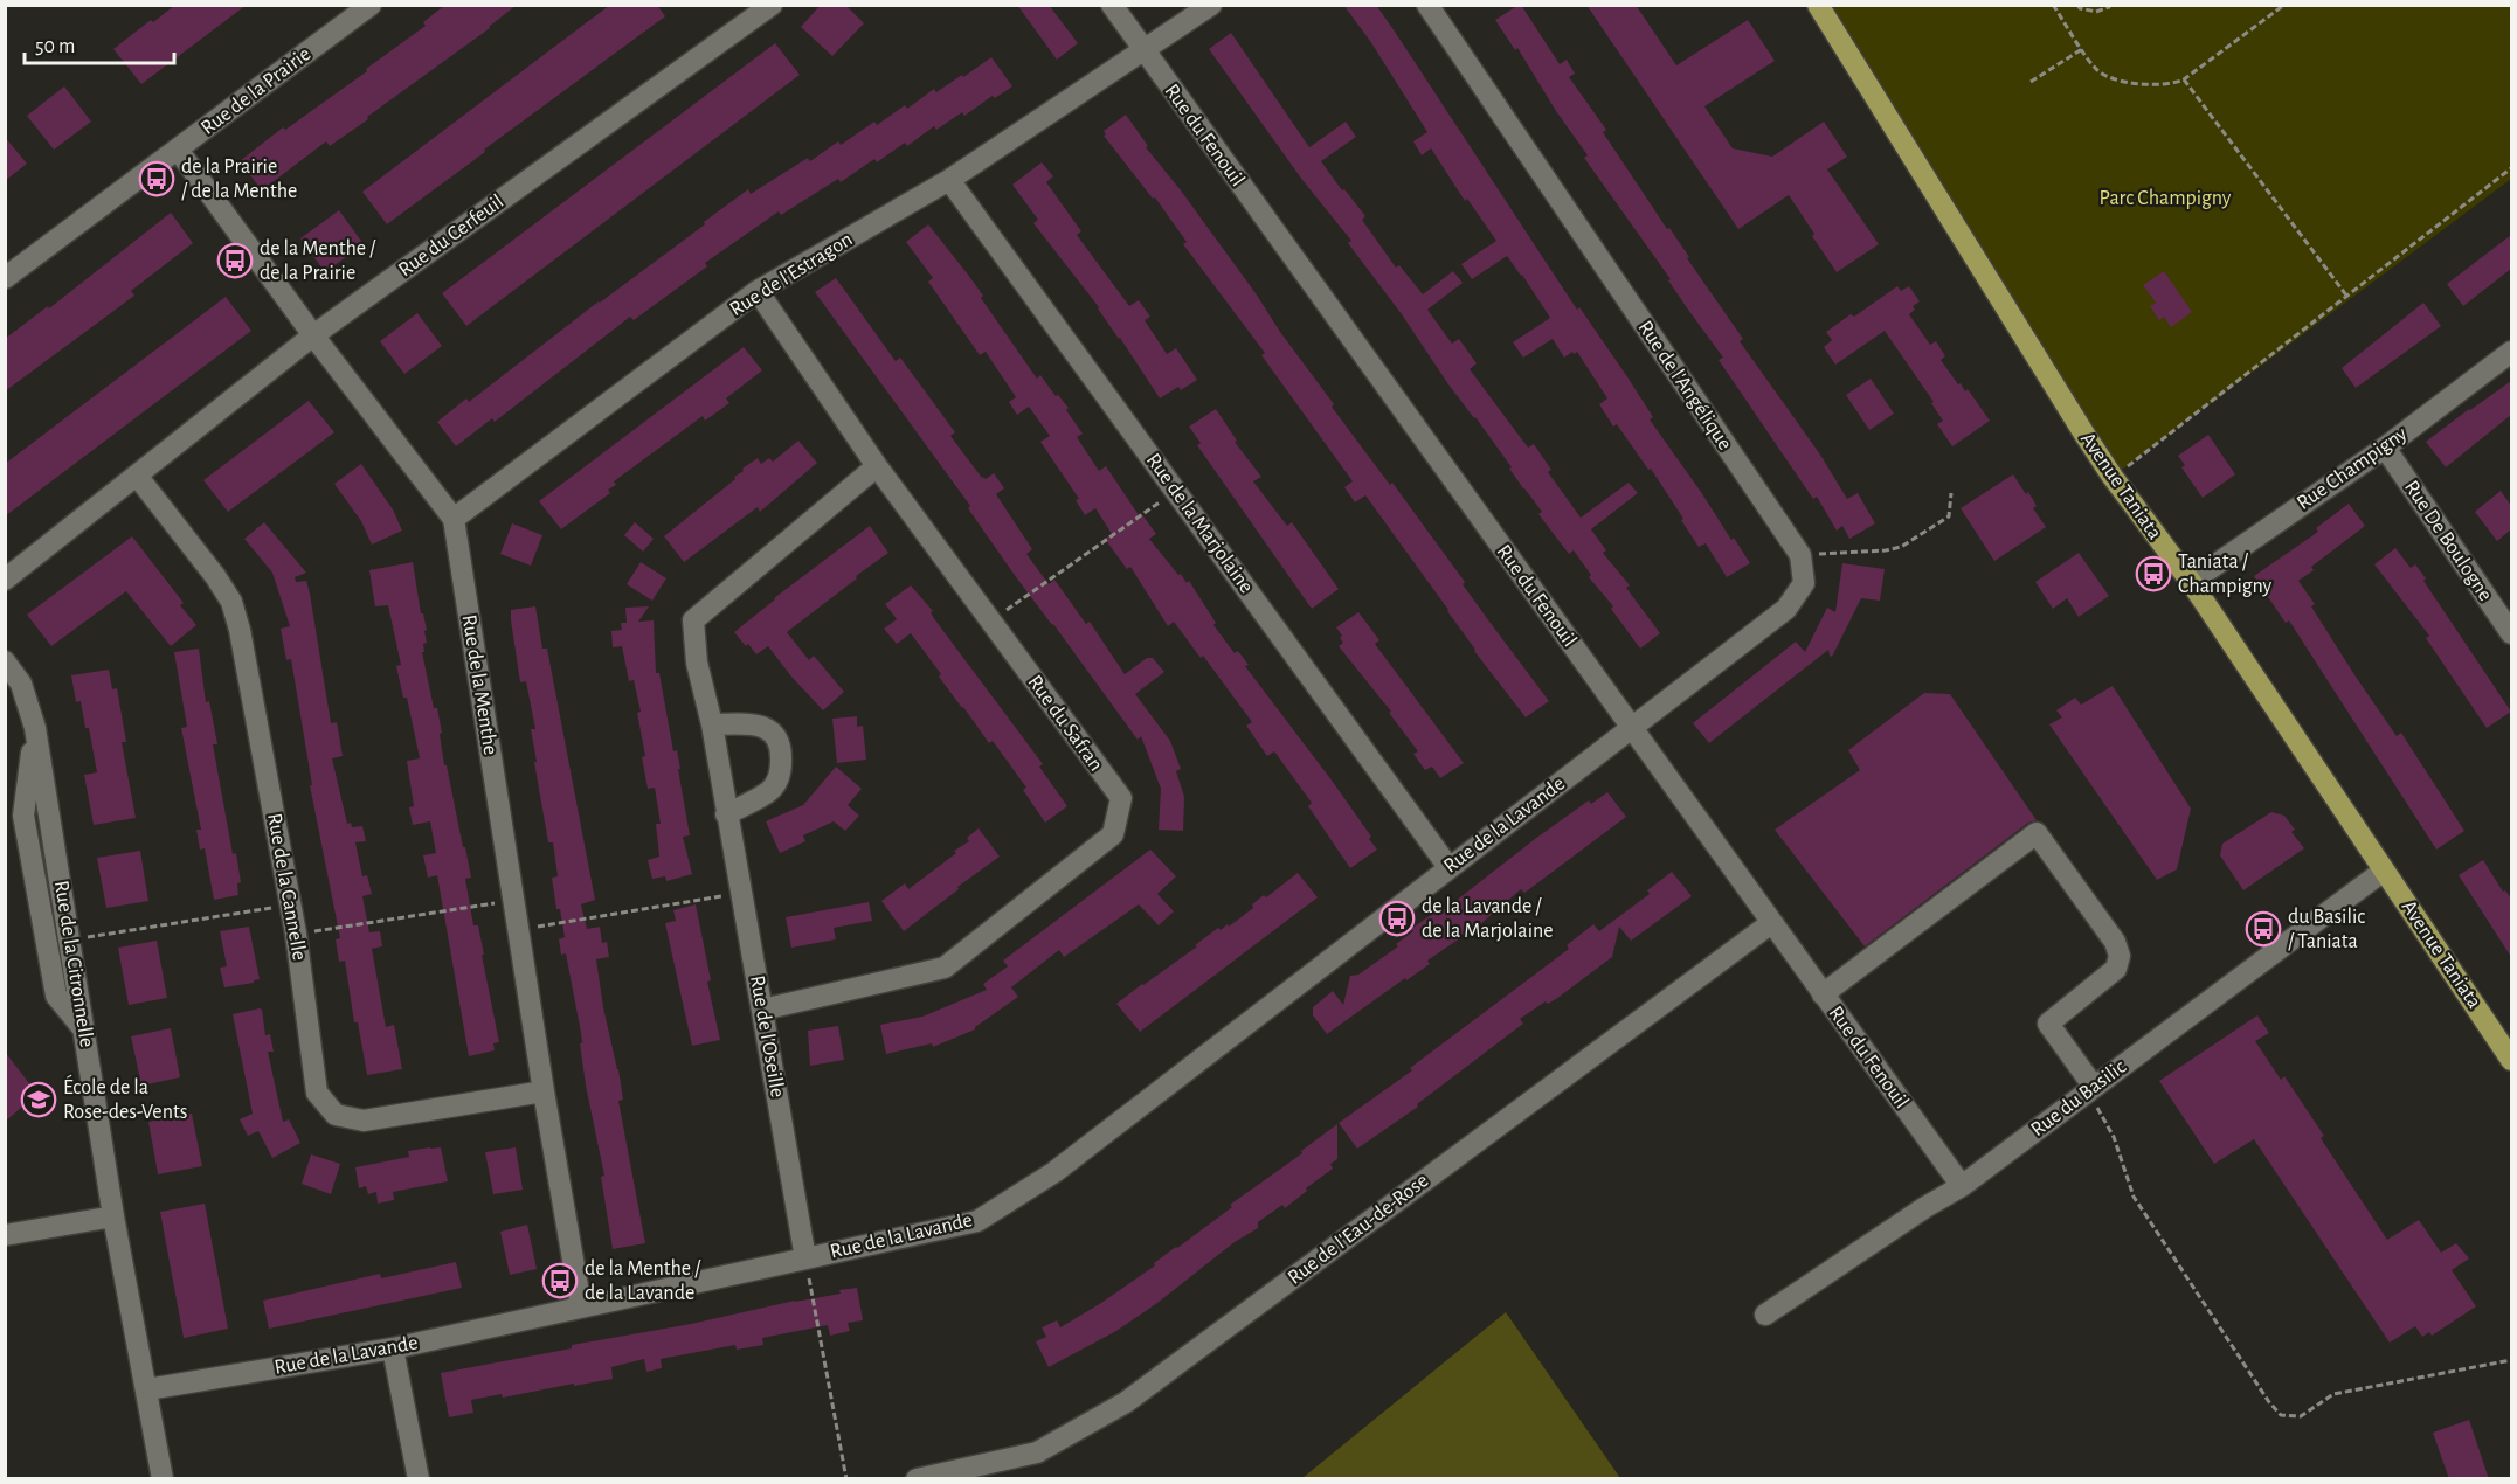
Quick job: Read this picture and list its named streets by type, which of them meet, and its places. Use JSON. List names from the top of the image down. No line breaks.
{"streets":{"main road":["Avenue Taniata"],"street":["Rue de la Prairie","Rue du Fenouil","Rue du Cerfeuil","Rue de l'Estragon","Rue de l'Angélique","Rue Champigny","Rue de la Marjolaine","Rue De Boulogne","Rue de la Menthe","Rue du Safran","Rue de la Lavande","Rue de la Cannelle","Rue de la Citronnelle","Rue de l'Oseille","Rue du Basilic","Rue de l'Eau-de-Rose"]},"crossings":[["Rue de la Prairie","Rue de la Menthe"],["Rue du Fenouil","Rue de l'Estragon"],["Rue du Fenouil","Rue de la Lavande"],["Rue du Fenouil","Rue du Basilic"],["Rue du Fenouil","Rue de l'Eau-de-Rose"],["Rue du Cerfeuil","Rue de la Menthe"],["Rue du Cerfeuil","Rue de la Cannelle"],["Rue de l'Estragon","Rue de la Marjolaine"],["Rue de l'Estragon","Rue de la Menthe"],["Rue de l'Estragon","Rue du Safran"],["Rue Champigny","Avenue Taniata"],["Rue Champigny","Rue De Boulogne"],["Avenue Taniata","Rue du Basilic"],["Rue de la Marjolaine","Rue de la Lavande"],["Rue de la Menthe","Rue de la Lavande"],["Rue de la Menthe","Rue de la Cannelle"],["Rue du Safran","Rue de l'Oseille"],["Rue de la Lavande","Rue de la Citronnelle"],["Rue de la Lavande","Rue de l'Oseille"]],"parks":["Parc Champigny"],"places":{"bus stop":["de la Prairie / de la Menthe","de la Menthe / de la Prairie","Taniata / Champigny","de la Lavande / de la Marjolaine","du Basilic / Taniata","de la Menthe / de la Lavande"],"school or university":["École de la Rose-des-Vents"]},"scale_bar":"50 m"}
